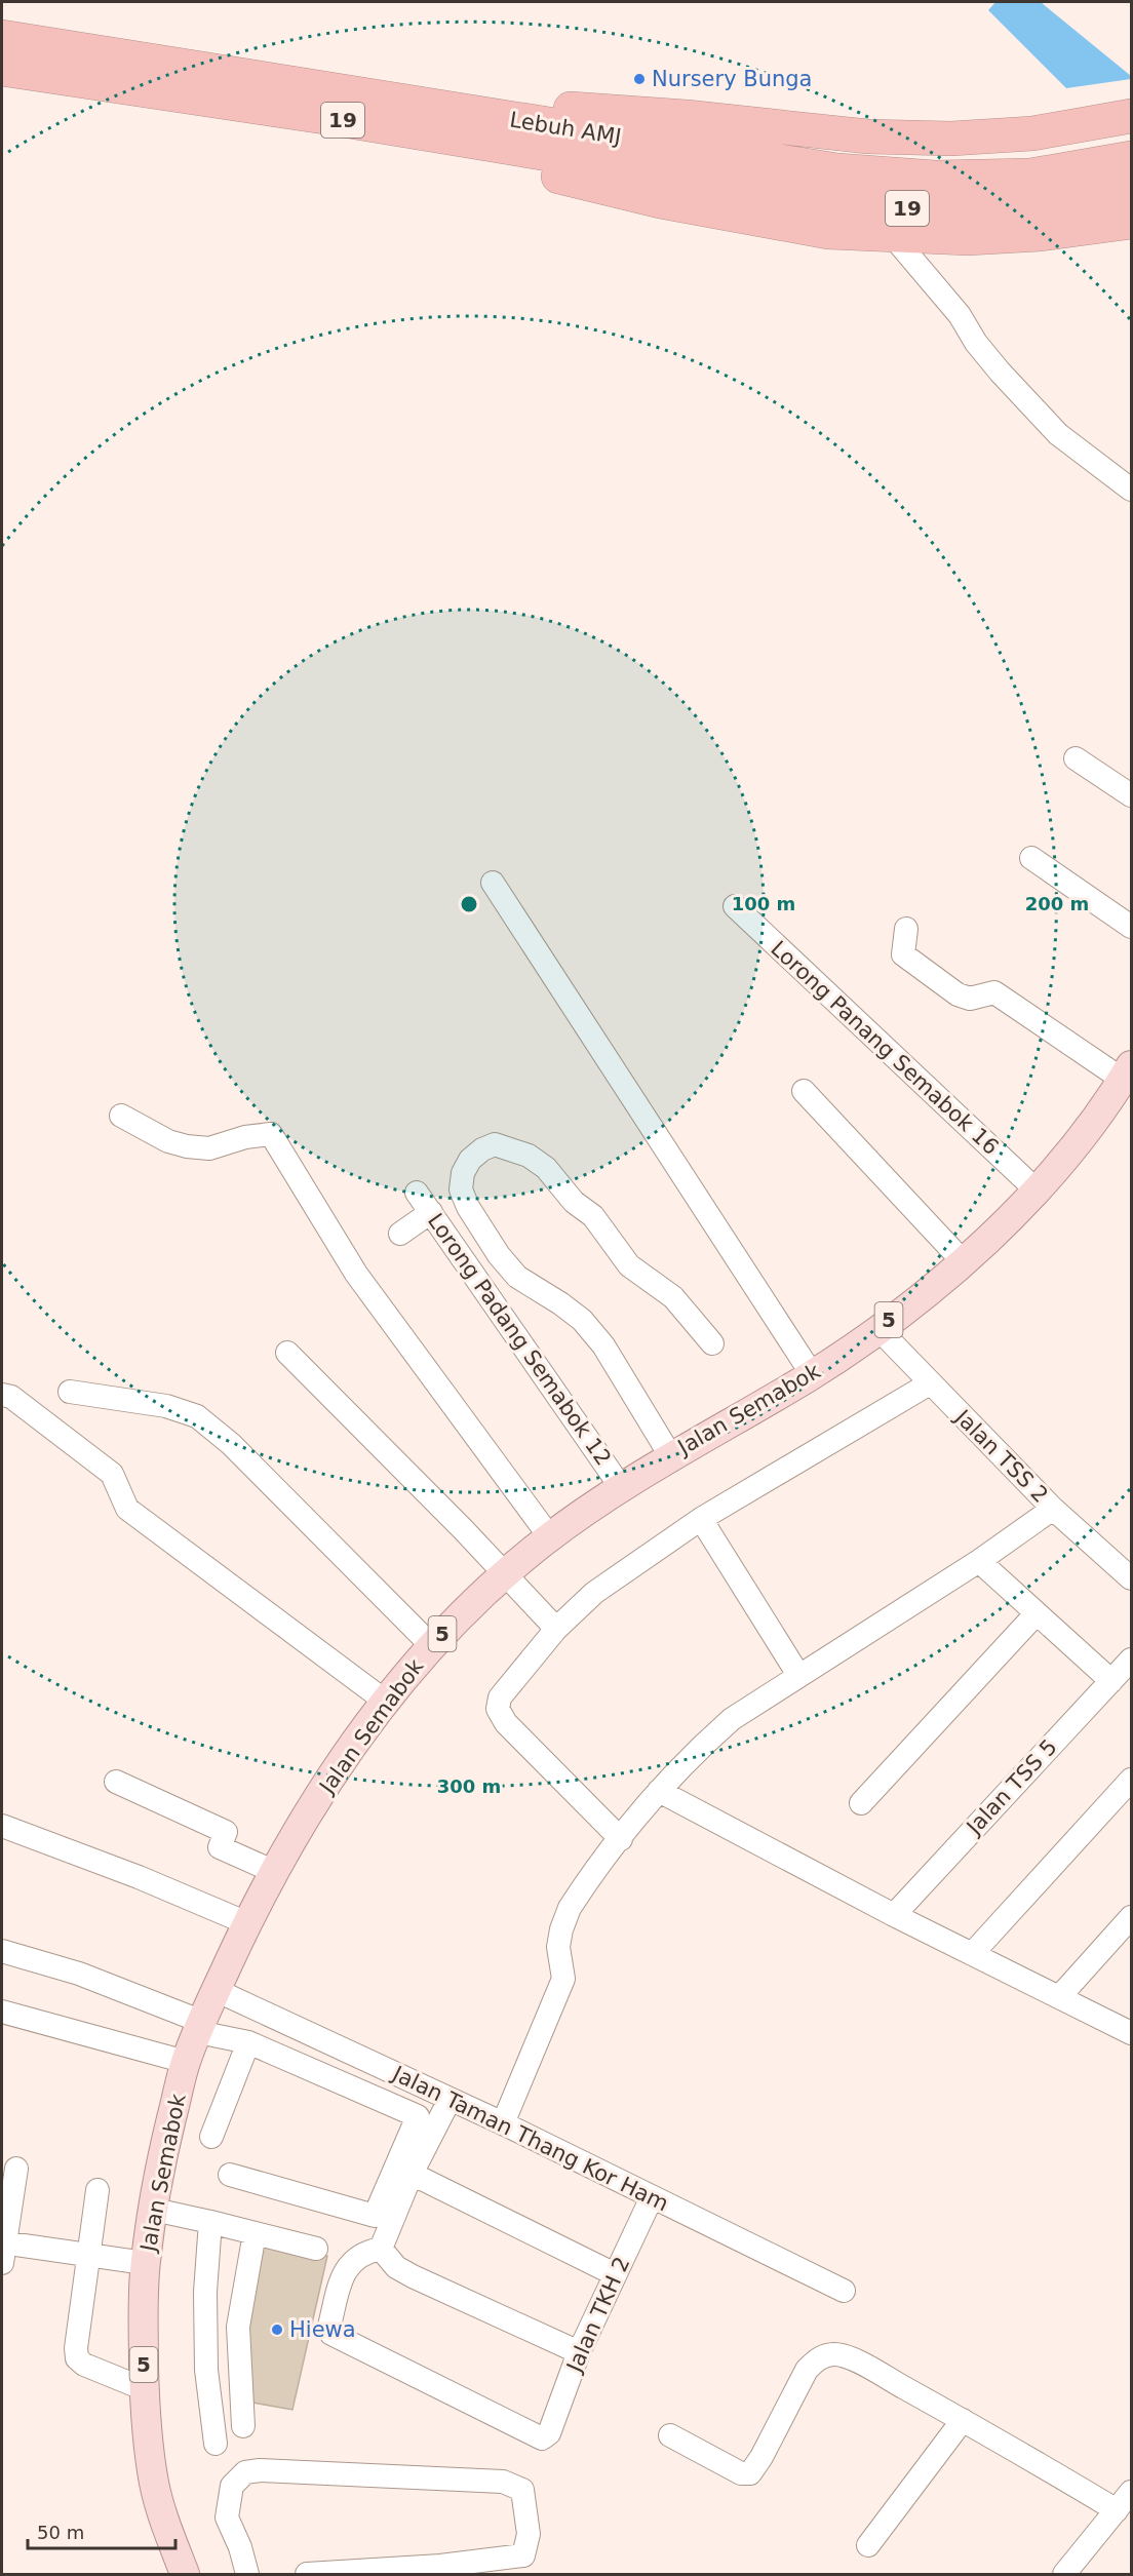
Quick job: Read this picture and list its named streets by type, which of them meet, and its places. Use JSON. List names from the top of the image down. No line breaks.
{"streets":{"highway":["19","Lebuh AMJ"],"main road":["5","Jalan Semabok"],"street":["Lorong Panang Semabok 16","Lorong Padang Semabok 12","Jalan TSS 2","Jalan TSS 5","Jalan Taman Thang Kor Ham","Jalan TKH 2"]},"crossings":[["Lorong Panang Semabok 16","Jalan Semabok"],["Lorong Padang Semabok 12","Jalan Semabok"],["Jalan Semabok","Jalan TSS 2"],["Jalan Semabok","Jalan Taman Thang Kor Ham"],["Jalan Taman Thang Kor Ham","Jalan TKH 2"]],"places":["Nursery Bunga","Hiewa"],"scale_bar":"50 m","rings":["100 m","200 m","300 m"]}
